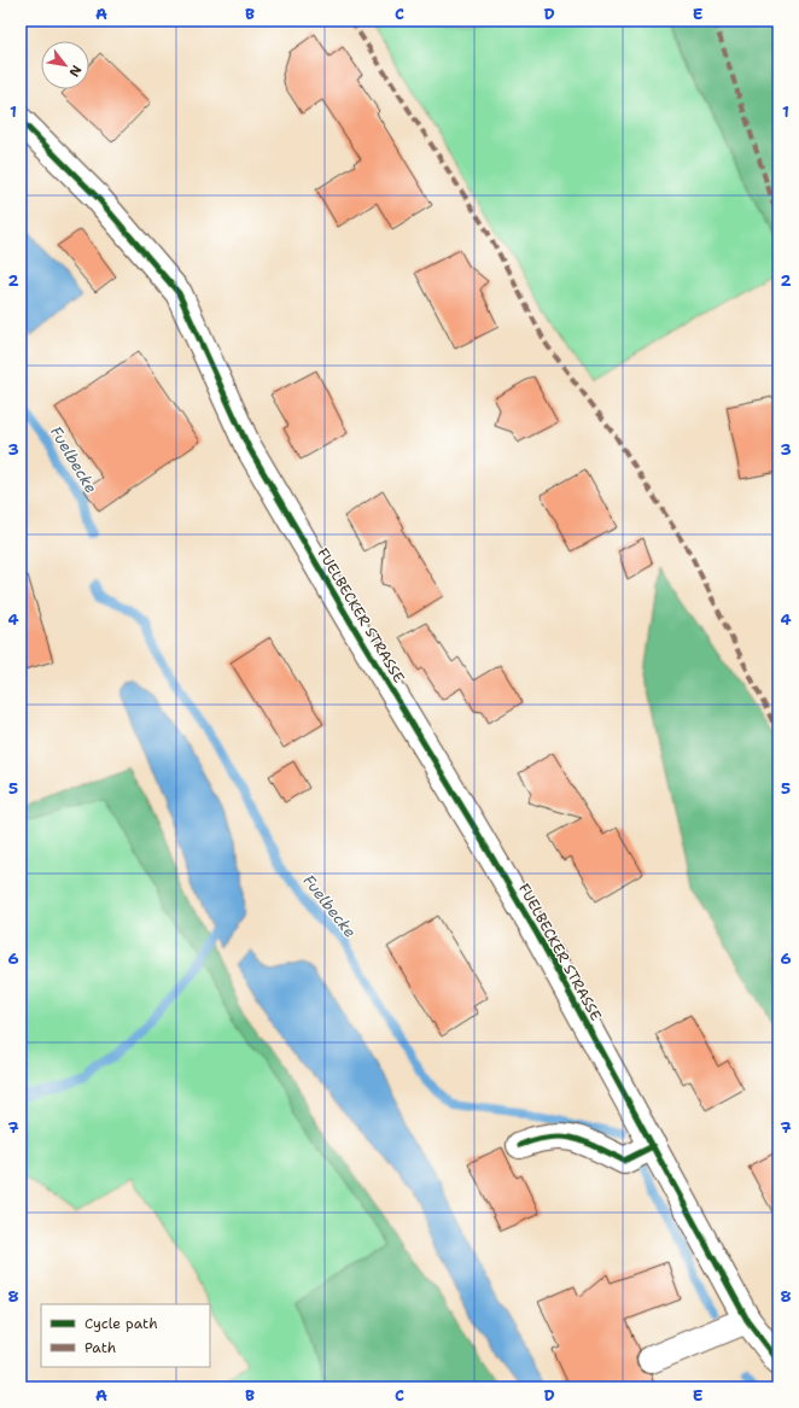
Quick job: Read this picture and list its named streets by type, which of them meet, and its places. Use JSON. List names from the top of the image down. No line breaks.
{"streets":{"street":["FUELBECKER STRASSE"]},"water":["Fuelbecke"],"legend":["Cycle path","Path"],"north":"bottom right","grid":{"columns":["A","B","C","D","E"],"rows":["1","2","3","4","5","6","7","8"]}}
